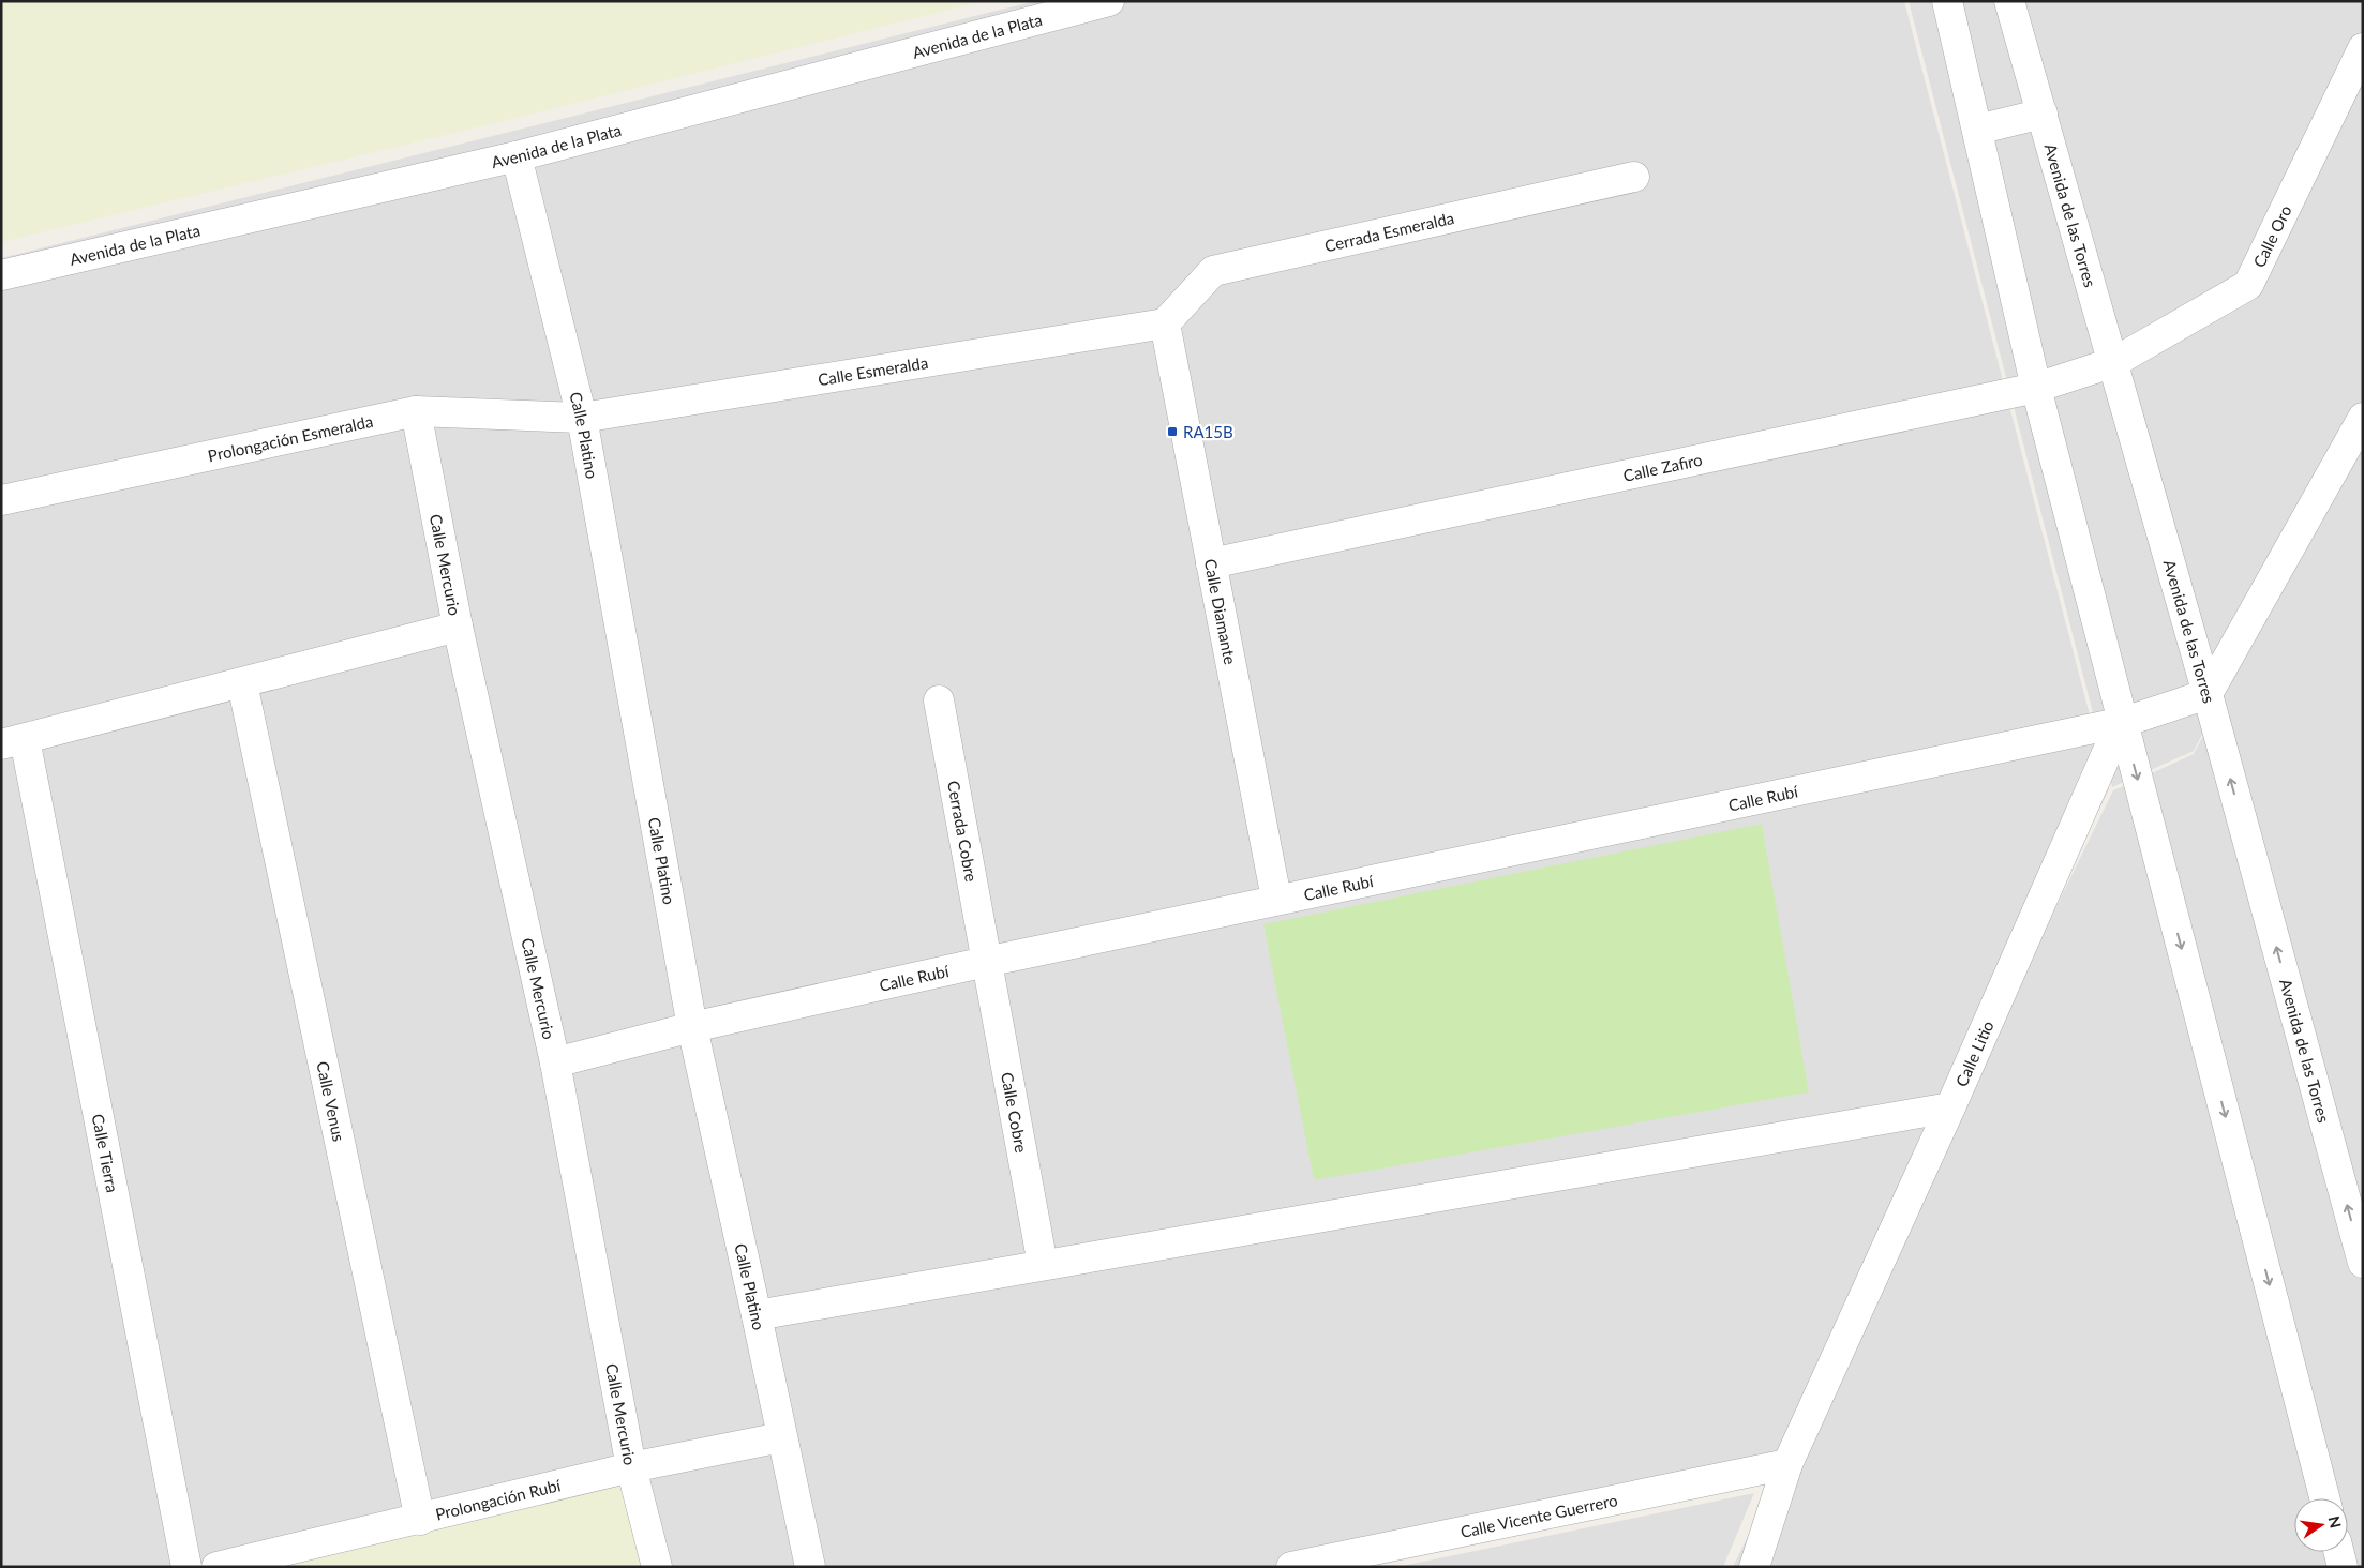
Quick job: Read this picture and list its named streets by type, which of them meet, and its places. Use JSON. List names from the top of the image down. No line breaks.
{"streets":{"street":["Avenida de la Plata","Avenida de las Torres","Cerrada Esmeralda","Calle Oro","Calle Esmeralda","Calle Platino","Prolongación Esmeralda","Calle Zafiro","Calle Mercurio","Calle Diamante","Calle Rubí","Cerrada Cobre","Calle Litio","Calle Venus","Calle Cobre","Calle Tierra","Prolongación Rubí","Calle Vicente Guerrero"]},"crossings":[["Avenida de la Plata","Calle Platino"],["Avenida de las Torres","Calle Oro"],["Avenida de las Torres","Calle Zafiro"],["Cerrada Esmeralda","Calle Esmeralda"],["Cerrada Esmeralda","Calle Diamante"],["Calle Oro","Calle Zafiro"],["Calle Esmeralda","Calle Platino"],["Calle Esmeralda","Prolongación Esmeralda"],["Calle Esmeralda","Calle Diamante"],["Calle Platino","Prolongación Esmeralda"],["Calle Platino","Calle Rubí"],["Calle Platino","Prolongación Rubí"],["Prolongación Esmeralda","Calle Mercurio"],["Calle Zafiro","Calle Diamante"],["Calle Mercurio","Calle Rubí"],["Calle Mercurio","Prolongación Rubí"],["Calle Diamante","Calle Rubí"],["Calle Rubí","Cerrada Cobre"],["Calle Rubí","Calle Litio"],["Calle Rubí","Calle Cobre"],["Cerrada Cobre","Calle Cobre"],["Calle Litio","Calle Vicente Guerrero"],["Calle Venus","Prolongación Rubí"]],"places":{"transit":["RA15B"]},"north":"right"}
